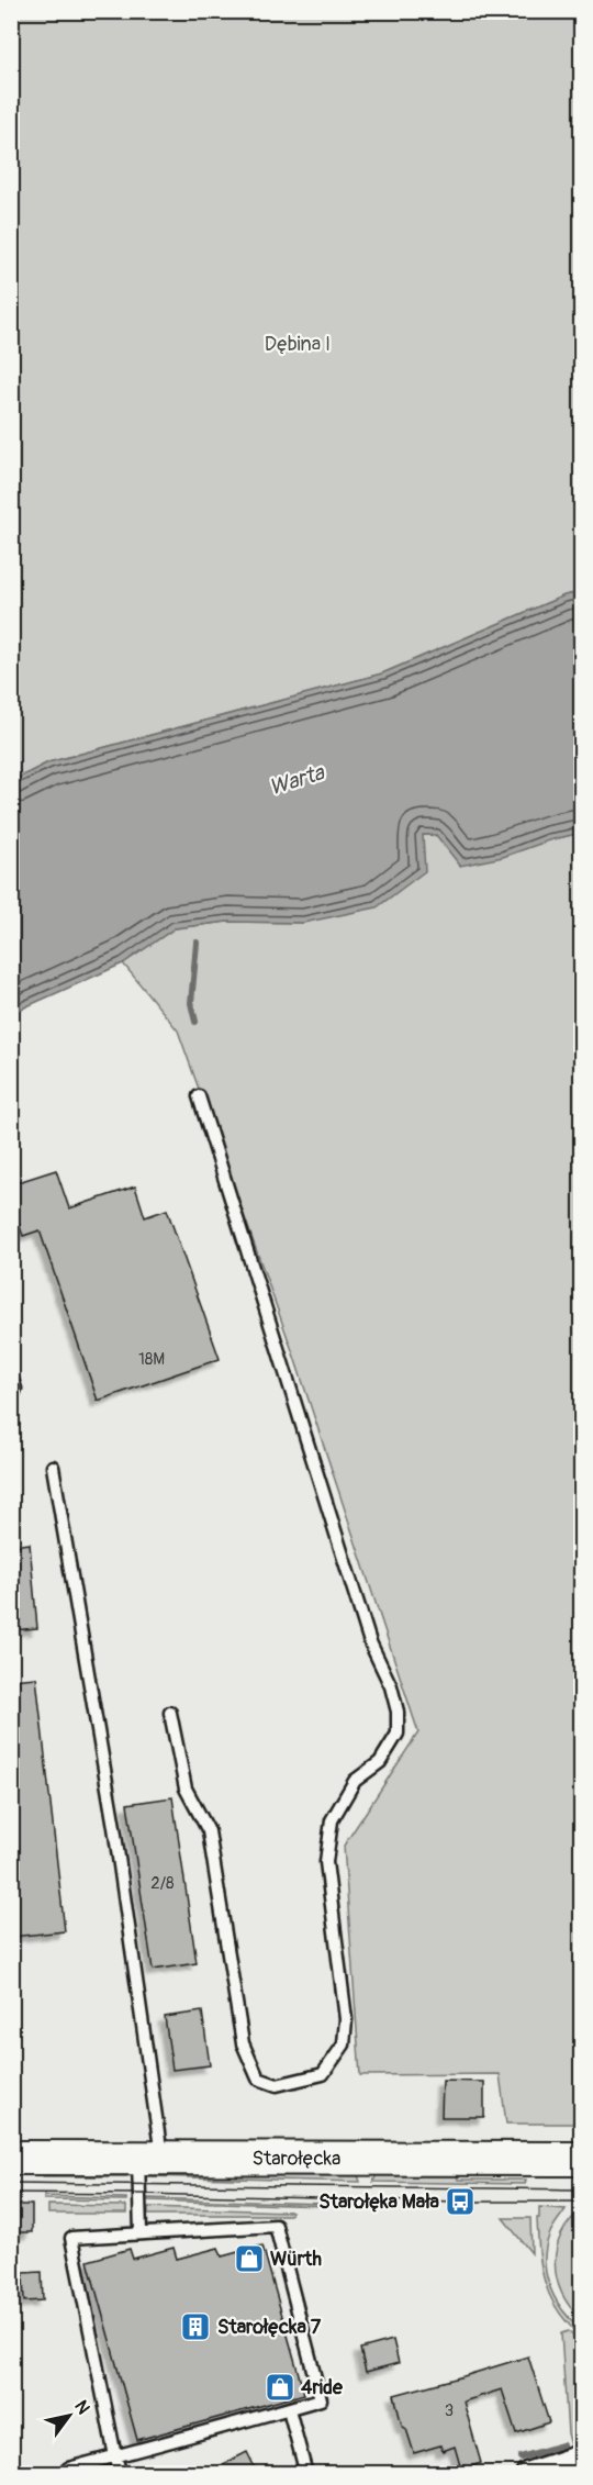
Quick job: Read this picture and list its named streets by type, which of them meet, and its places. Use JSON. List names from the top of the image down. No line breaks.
{"streets":{"street":["Starołęcka"]},"water":["Warta"],"parks":["Dębina I"],"places":{"bus stop":["Starołęka Mała"],"shop":["Würth","4ride"],"building":["Starołęcka 7"]},"house_numbers":["18M","2/8","3"],"north":"top right"}
